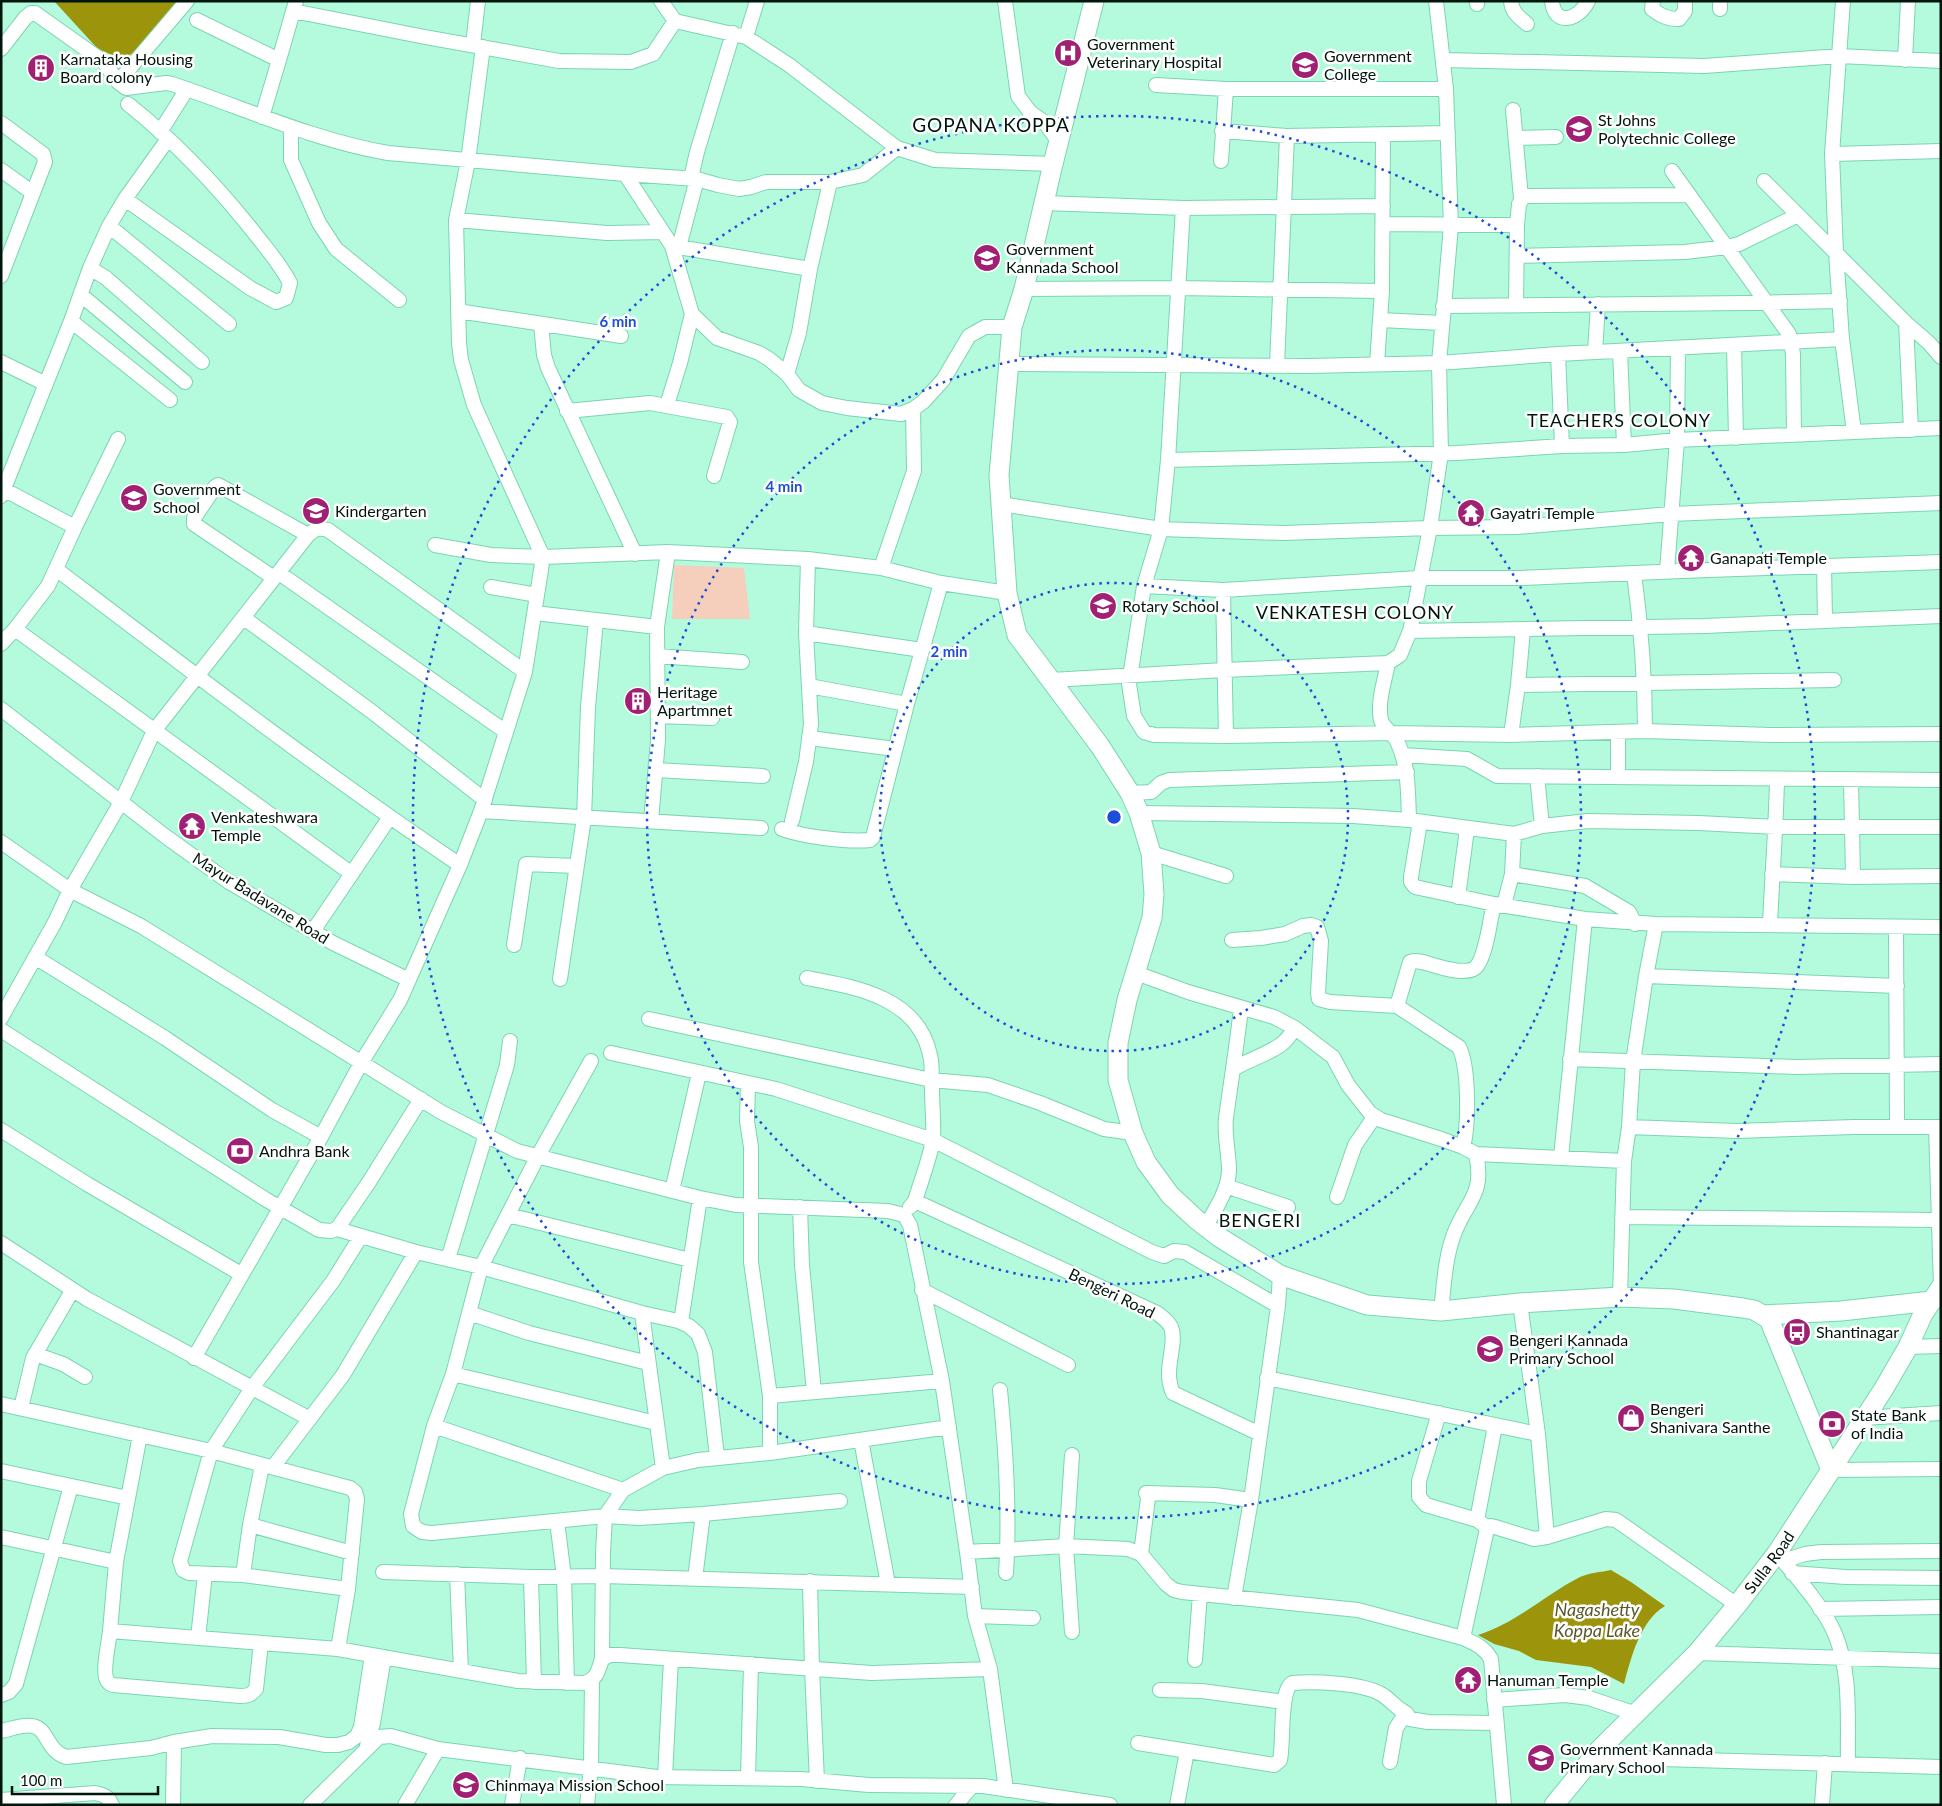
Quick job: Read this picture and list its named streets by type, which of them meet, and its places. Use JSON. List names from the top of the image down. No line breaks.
{"streets":{"main road":["Sulla Road"],"street":["Mayur Badavane Road","Bengeri Road"]},"districts":["GOPANA KOPPA","TEACHERS COLONY","VENKATESH COLONY","BENGERI"],"water":["Nagashetty Koppa Lake"],"places":{"hospital":["Government Veterinary Hospital"],"school or university":["Government College","St Johns Polytechnic College","Government Kannada School","Government School","Kindergarten","Rotary School","Bengeri Kannada Primary School","Government Kannada Primary School","Chinmaya Mission School"],"building":["Karnataka Housing Board colony","Heritage Apartmnet"],"temple":["Gayatri Temple","Ganapati Temple","Venkateshwara Temple","Hanuman Temple"],"bank":["Andhra Bank","State Bank of India"],"bus stop":["Shantinagar"],"shop":["Bengeri Shanivara Santhe"]},"scale_bar":"100 m","rings":["6 min","4 min","2 min"]}
